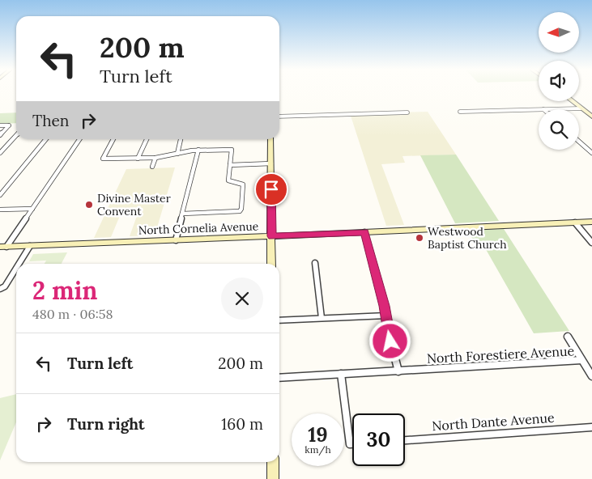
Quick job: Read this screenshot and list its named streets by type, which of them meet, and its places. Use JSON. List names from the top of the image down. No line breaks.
{"streets":{"street":["North Cornelia Avenue","North Forestiere Avenue","North Dante Avenue"]},"places":["Divine Master Convent","Westwood Baptist Church"],"north":"left","page":{"turn":["200 m","Turn left"],"then":"Then","heading":["2 min","480 m · 06:58"],"list":[{"name":"Turn left","value":"200 m"},{"name":"Turn right","value":"160 m"}],"speed":"19 km/h","limit":"30"}}
